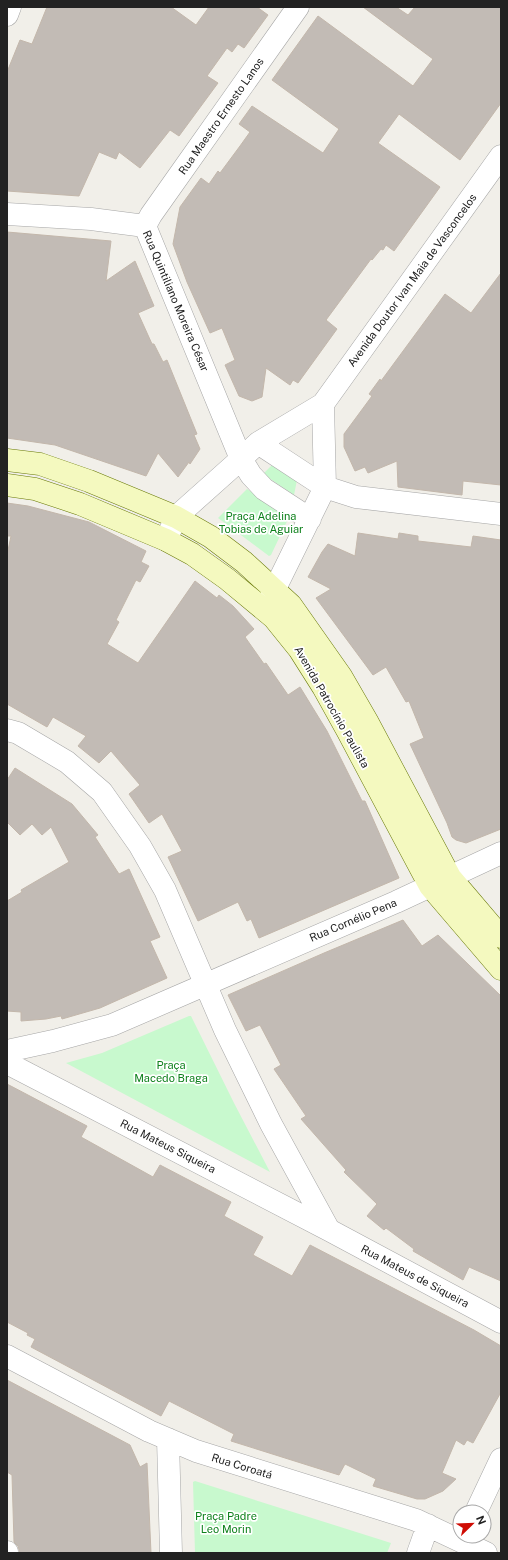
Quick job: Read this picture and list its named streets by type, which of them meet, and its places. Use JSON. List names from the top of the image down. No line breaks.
{"streets":{"street":["Rua Maestro Ernesto Lanos","Avenida Doutor Ivan Maia de Vasconcelos","Rua Quintiliano Moreira César","Avenida Patrocínio Paulista","Rua Cornélio Pena","Rua Mateus Siqueira","Rua Mateus de Siqueira","Rua Coroatá"]},"crossings":[["Rua Maestro Ernesto Lanos","Rua Quintiliano Moreira César"],["Avenida Patrocínio Paulista","Rua Cornélio Pena"],["Rua Mateus Siqueira","Rua Mateus de Siqueira"]],"parks":["Praça Adelina Tobias de Aguiar","Praça Macedo Braga","Praça Padre Leo Morin"],"north":"top right"}
